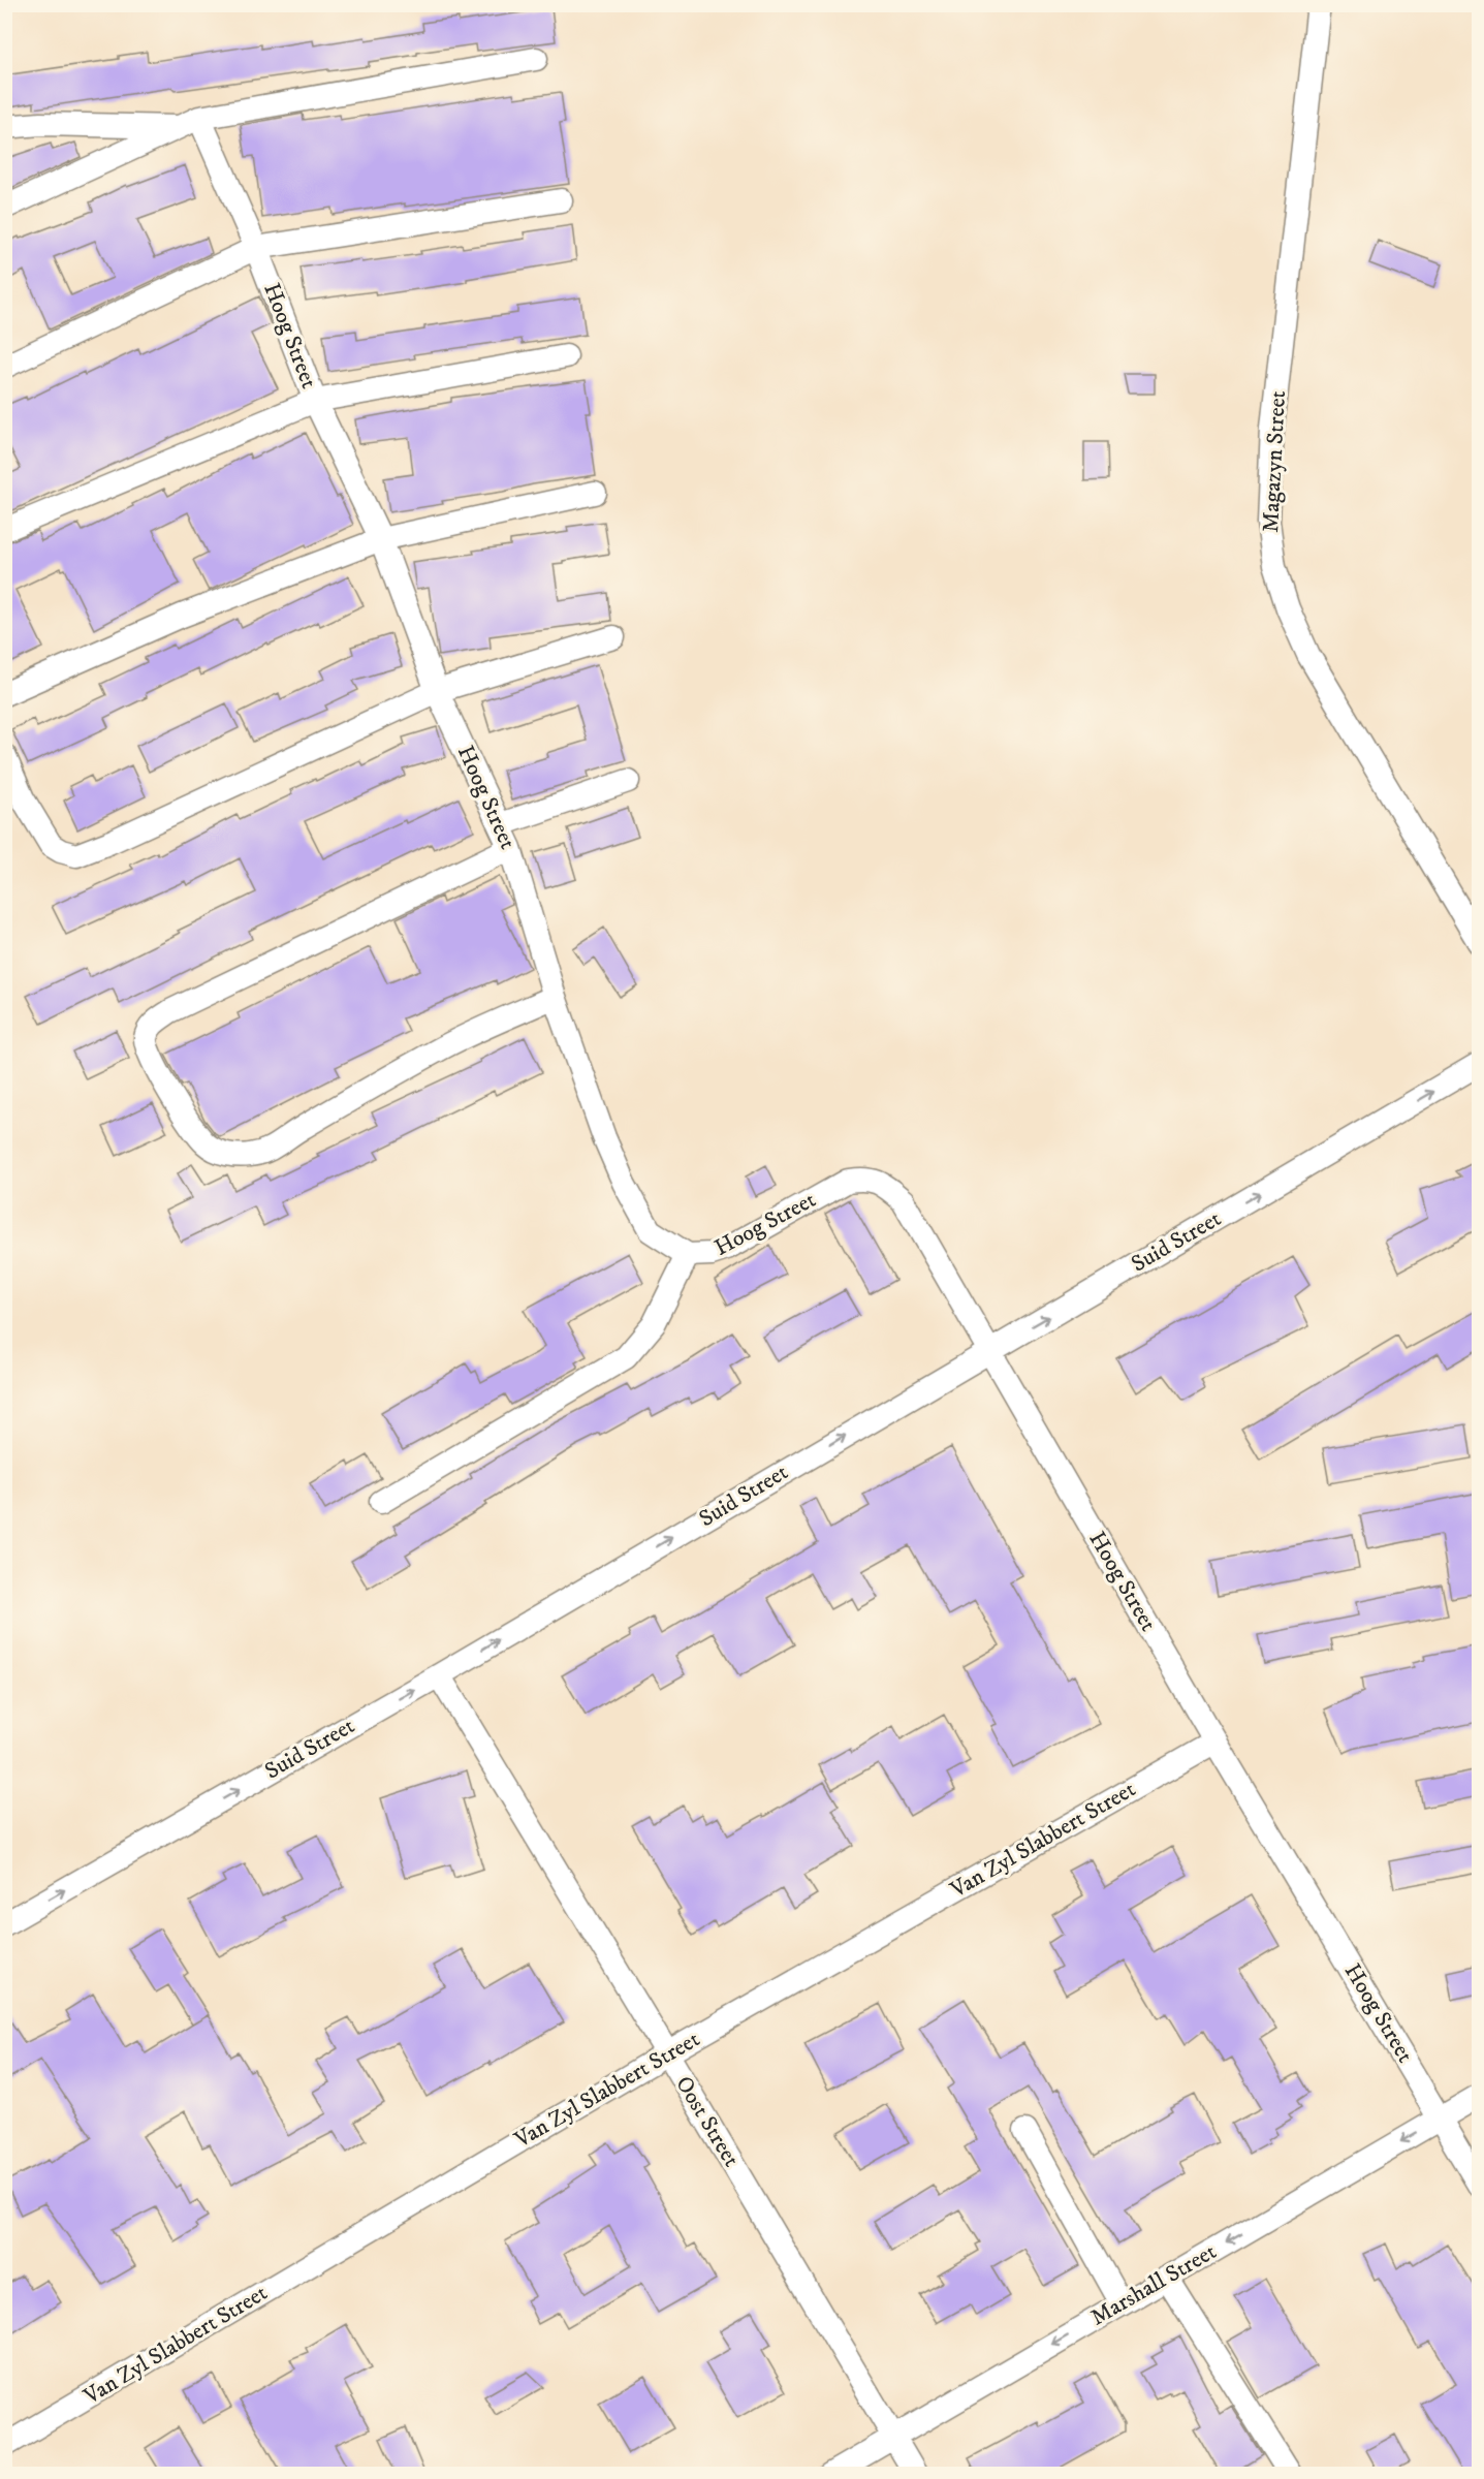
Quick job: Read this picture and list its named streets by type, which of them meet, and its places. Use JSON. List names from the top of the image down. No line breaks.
{"streets":{"street":["Hoog Street","Magazyn Street","Suid Street","Van Zyl Slabbert Street","Oost Street","Marshall Street"]},"crossings":[["Hoog Street","Suid Street"],["Hoog Street","Van Zyl Slabbert Street"],["Hoog Street","Marshall Street"],["Suid Street","Oost Street"],["Van Zyl Slabbert Street","Oost Street"],["Oost Street","Marshall Street"]],"one_way":["Suid Street","Marshall Street"]}
